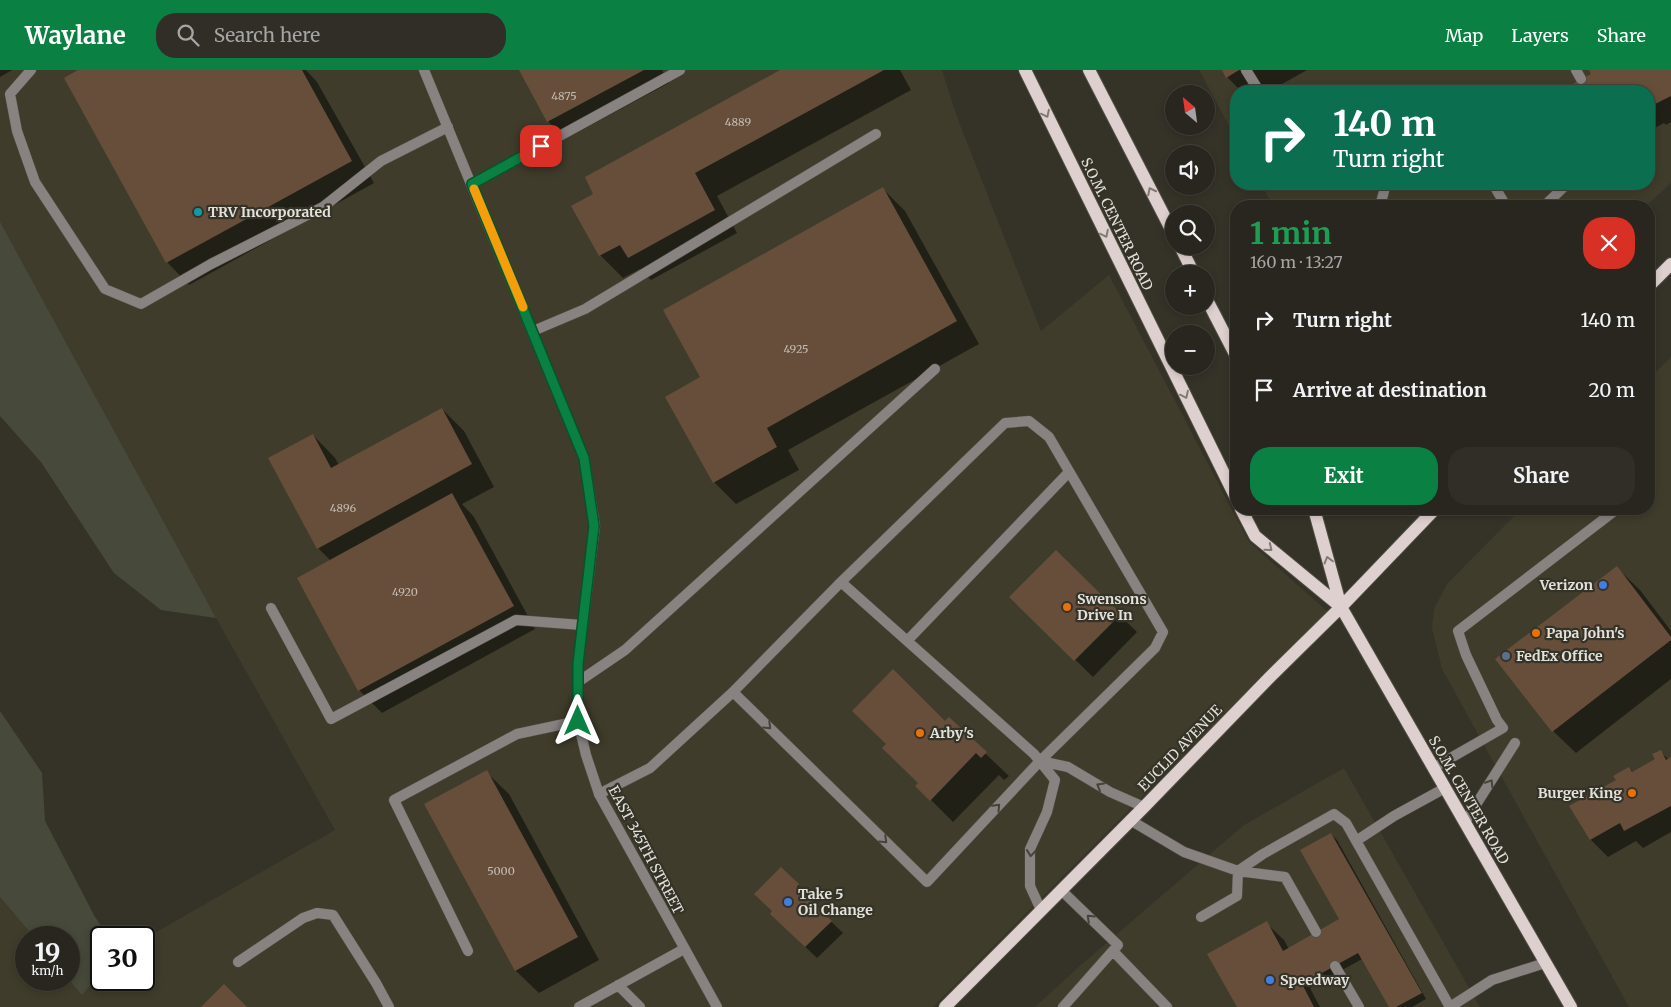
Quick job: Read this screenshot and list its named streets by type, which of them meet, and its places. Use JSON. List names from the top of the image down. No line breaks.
{"streets":{"main road":["S.O.M. CENTER ROAD","EUCLID AVENUE"],"street":["EAST 345TH STREET"]},"crossings":[["S.O.M. CENTER ROAD","EUCLID AVENUE"]],"places":["TRV Incorporated","Verizon","Swensons Drive In","Papa John's","FedEx Office","Arby's","Burger King","Take 5 Oil Change","Speedway"],"house_numbers":["4875","4889","4925","4896","4920","5000"],"north":"top left","page":{"header":"Waylane","search":"Search here","nav":["Map","Layers","Share"],"map_buttons":["+","−"],"turn":["140 m","Turn right"],"heading":["1 min","160 m · 13:27"],"list":[{"name":"Turn right","value":"140 m"},{"name":"Arrive at destination","value":"20 m"}],"buttons":["Exit","Share"],"speed":"19 km/h","limit":"30"}}
